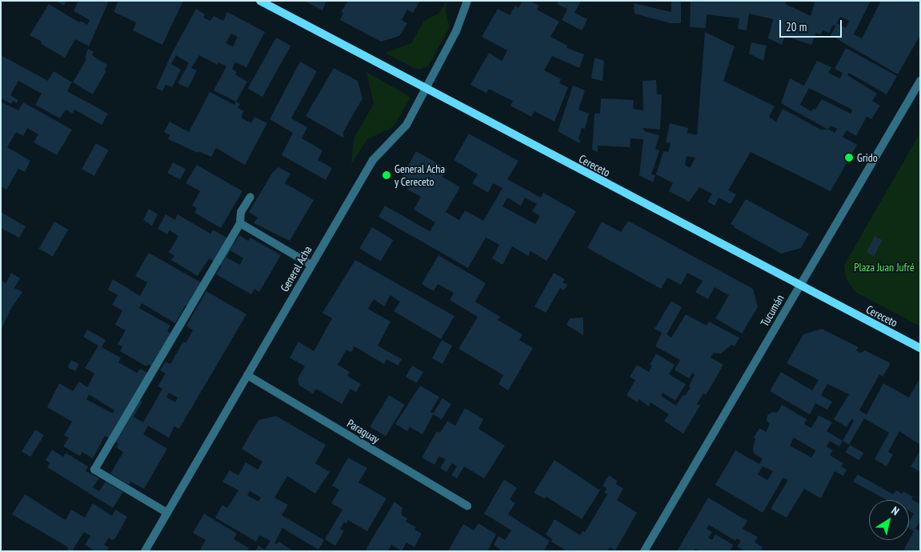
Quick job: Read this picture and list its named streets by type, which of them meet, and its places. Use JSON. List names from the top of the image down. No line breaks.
{"streets":{"main road":["Cereceto"],"street":["General Acha","Tucumán","Paraguay"]},"crossings":[["Cereceto","General Acha"],["Cereceto","Tucumán"],["General Acha","Paraguay"]],"parks":["Plaza Juan Jufré"],"places":["Grido","General Acha y Cereceto"],"scale_bar":"20 m","north":"top right"}
